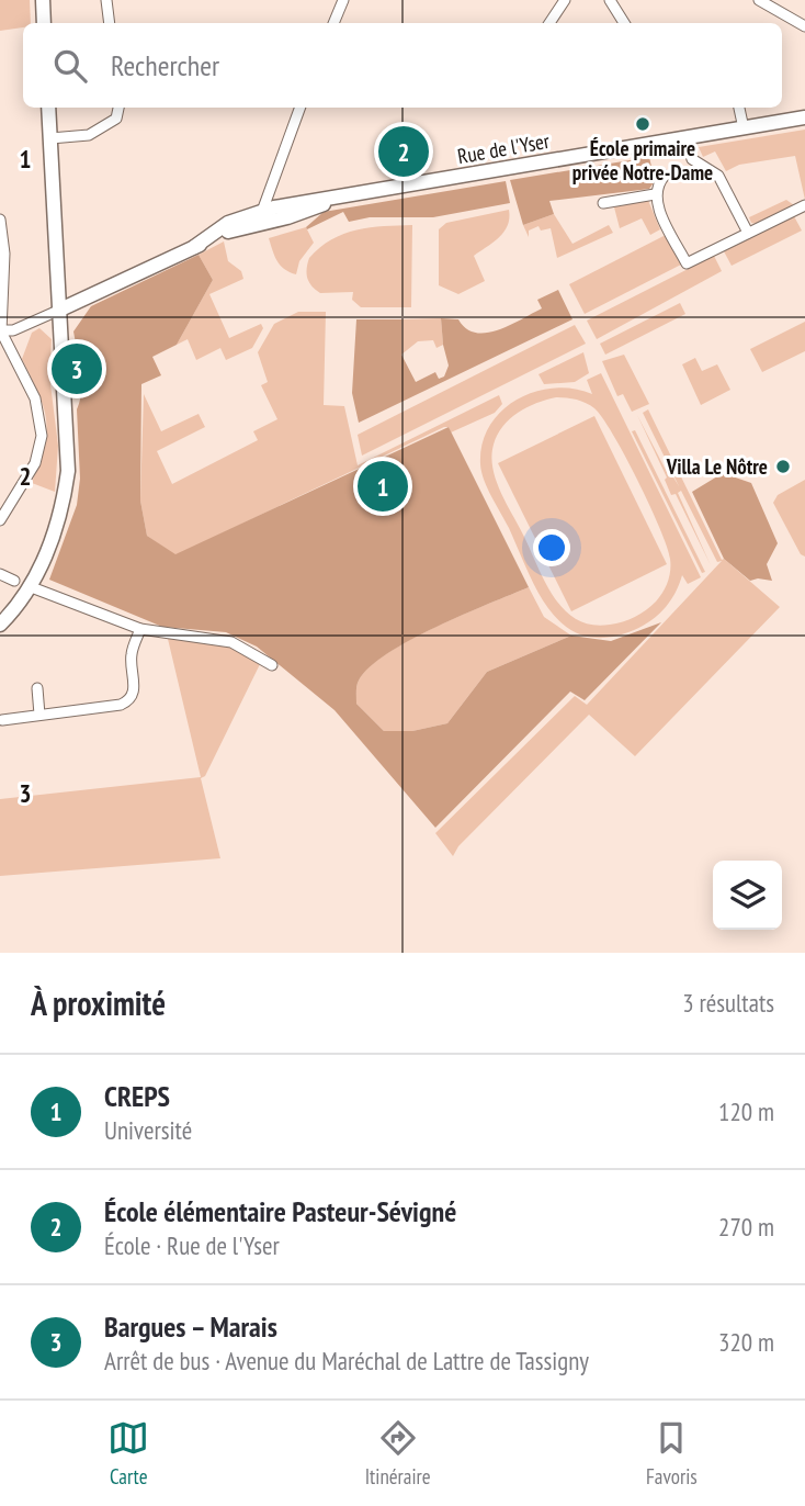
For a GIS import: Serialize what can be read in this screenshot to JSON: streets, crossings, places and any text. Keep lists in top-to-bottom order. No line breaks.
{"streets":{"street":["Rue de l'Yser"]},"places":["École primaire privée Notre-Dame","Villa Le Nôtre"],"page":{"search":"Rechercher","pins":["2","3","1"],"heading":["À proximité","3 résultats"],"list":[{"mark":"1","name":"CREPS","note":"Université","value":"120 m"},{"mark":"2","name":"École élémentaire Pasteur-Sévigné","note":"École · Rue de l'Yser","value":"270 m"},{"mark":"3","name":"Bargues – Marais","note":"Arrêt de bus · Avenue du Maréchal de Lattre de Tassigny","value":"320 m"}],"nav":["Carte","Itinéraire","Favoris"]},"grid":{"rows":["1","2","3"]}}
